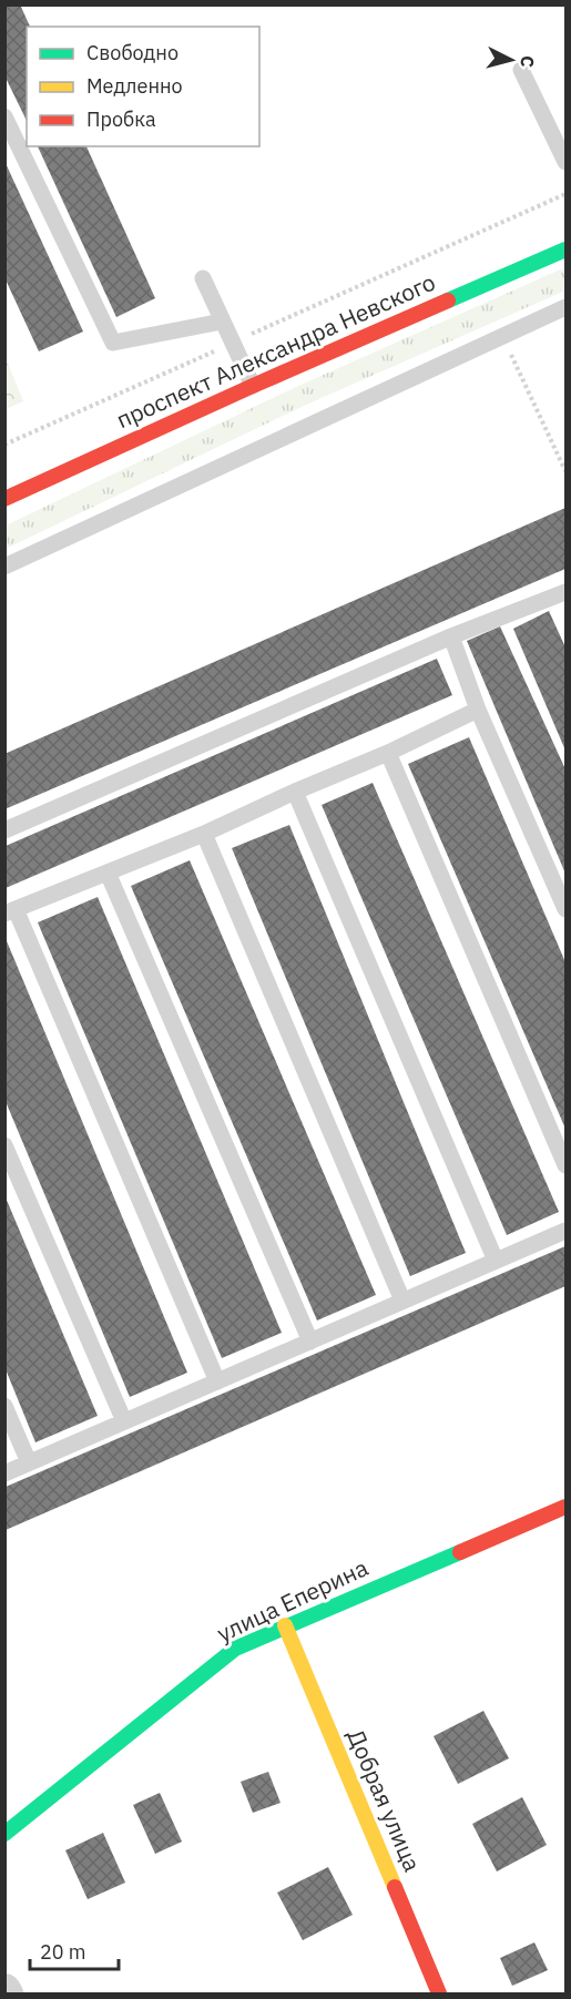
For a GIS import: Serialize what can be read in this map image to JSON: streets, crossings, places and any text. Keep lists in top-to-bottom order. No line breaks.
{"streets":{"street":["проспект Александра Невского","улица Еперина","Добрая улица"]},"crossings":[["улица Еперина","Добрая улица"]],"legend":["Свободно","Медленно","Пробка"],"scale_bar":"20 m","north":"right"}
